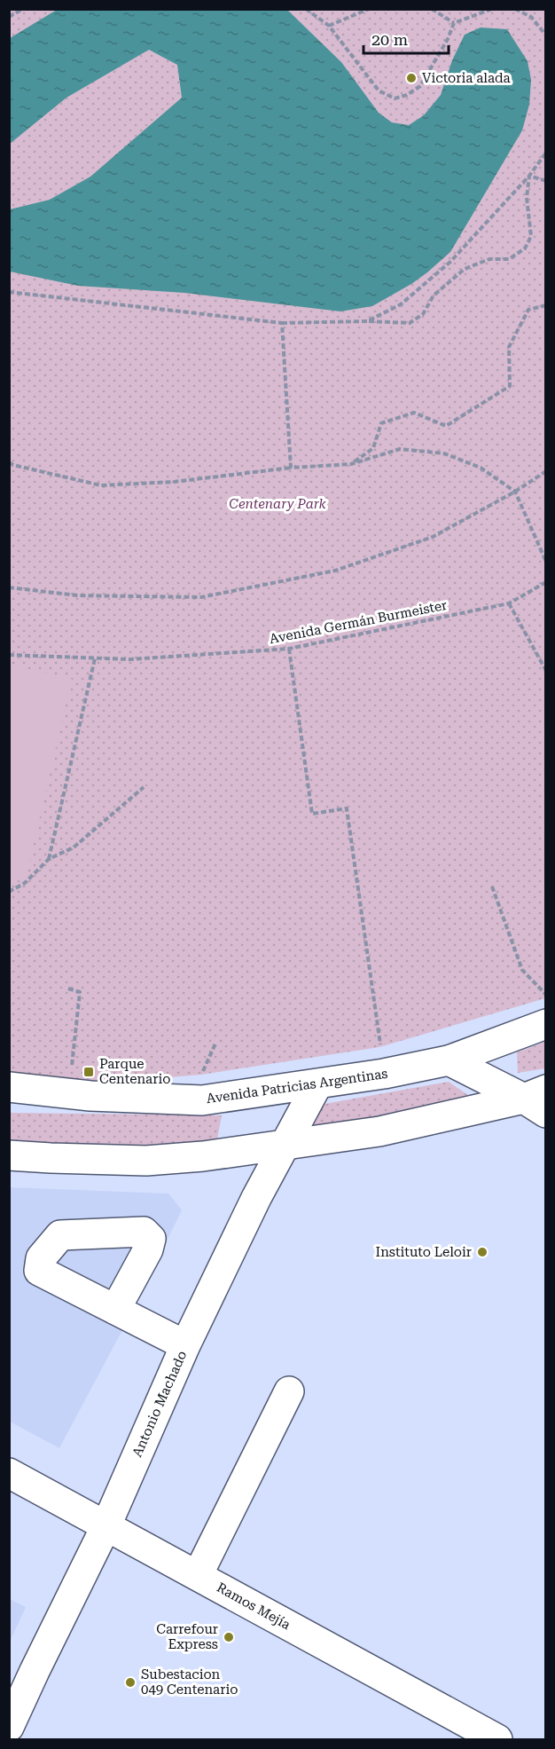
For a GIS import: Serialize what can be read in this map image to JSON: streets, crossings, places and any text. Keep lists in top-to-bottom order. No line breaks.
{"streets":{"street":["Avenida Patricias Argentinas","Antonio Machado","Ramos Mejía"],"path":["Avenida Germán Burmeister"]},"crossings":[["Avenida Patricias Argentinas","Antonio Machado"],["Antonio Machado","Ramos Mejía"]],"parks":["Centenary Park"],"places":{"other":["Victoria alada","Instituto Leloir","Carrefour Express","Subestacion 049 Centenario"],"transit":["Parque Centenario"]},"scale_bar":"20 m"}
